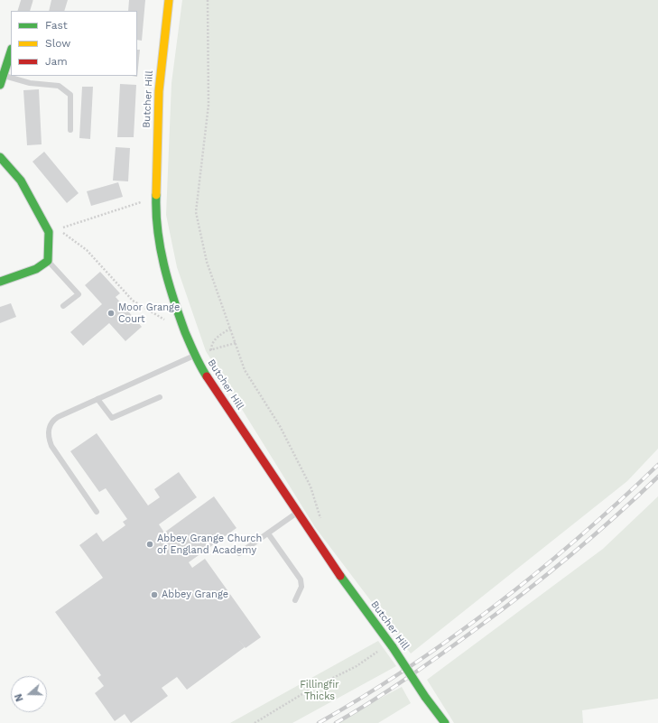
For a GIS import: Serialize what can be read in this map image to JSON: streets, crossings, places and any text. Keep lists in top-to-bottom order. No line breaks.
{"streets":{"street":["Butcher Hill"]},"parks":["Fillingfir Thicks"],"places":["Moor Grange Court","Abbey Grange Church of England Academy","Abbey Grange"],"legend":["Fast","Slow","Jam"],"north":"left"}
